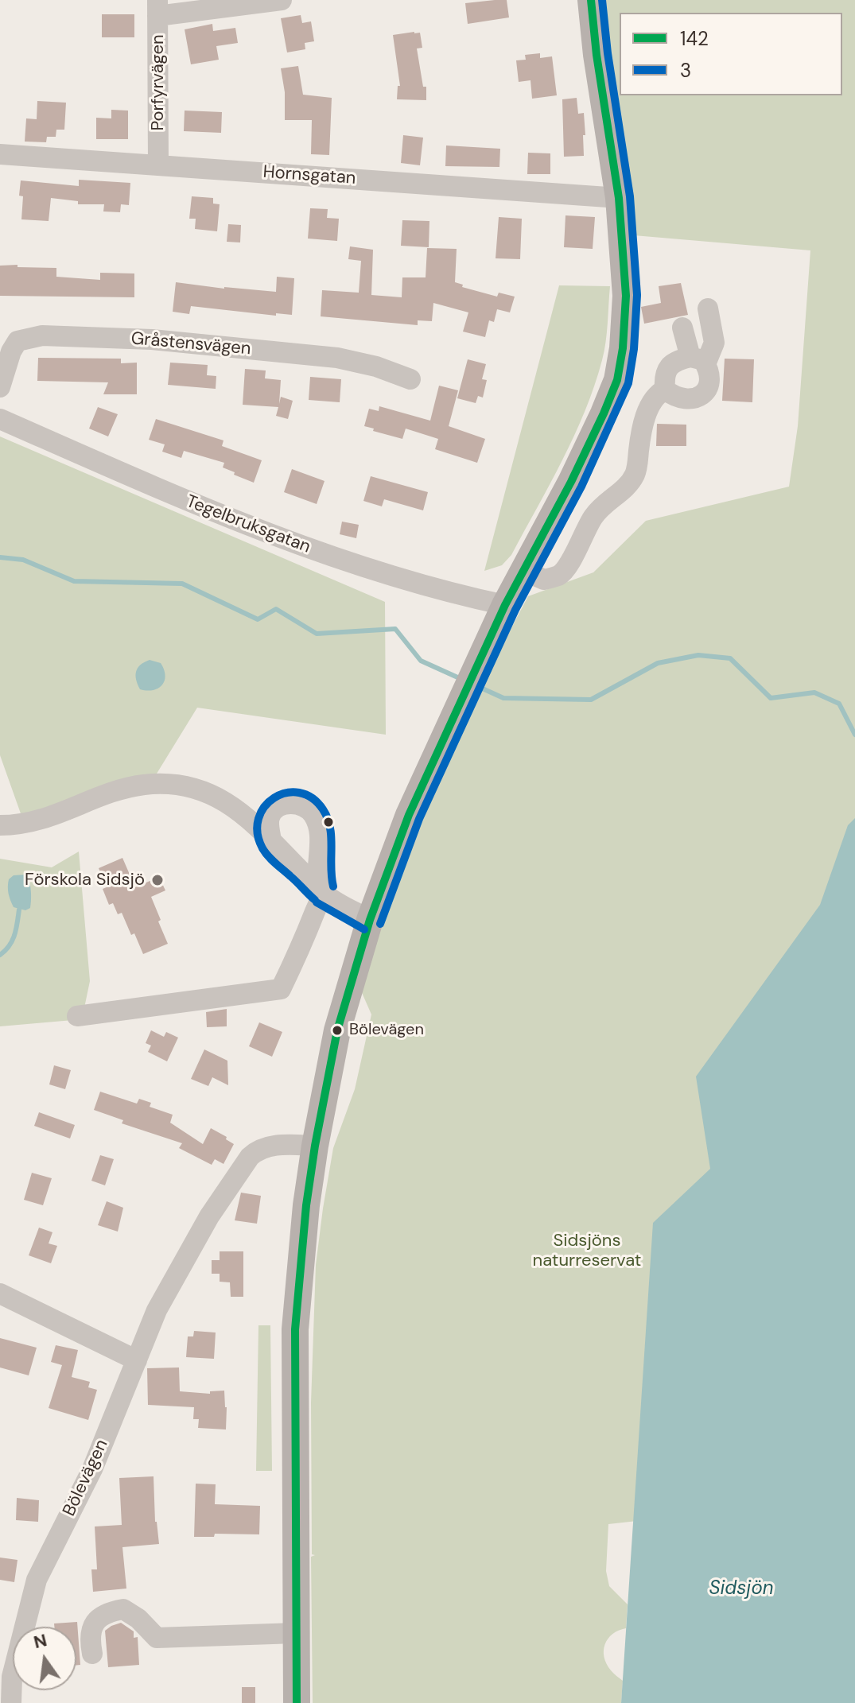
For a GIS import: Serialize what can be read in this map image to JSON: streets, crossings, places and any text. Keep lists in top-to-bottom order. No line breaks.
{"streets":{"street":["Porfyrvägen","Hornsgatan","Gråstensvägen","Tegelbruksgatan","Bölevägen"]},"crossings":[["Porfyrvägen","Hornsgatan"]],"water":["Sidsjön"],"parks":["Sidsjöns naturreservat"],"places":["Förskola Sidsjö","Bölevägen"],"lines":["transit line 142","transit line 3"],"legend":["142","3"],"north":"top"}
